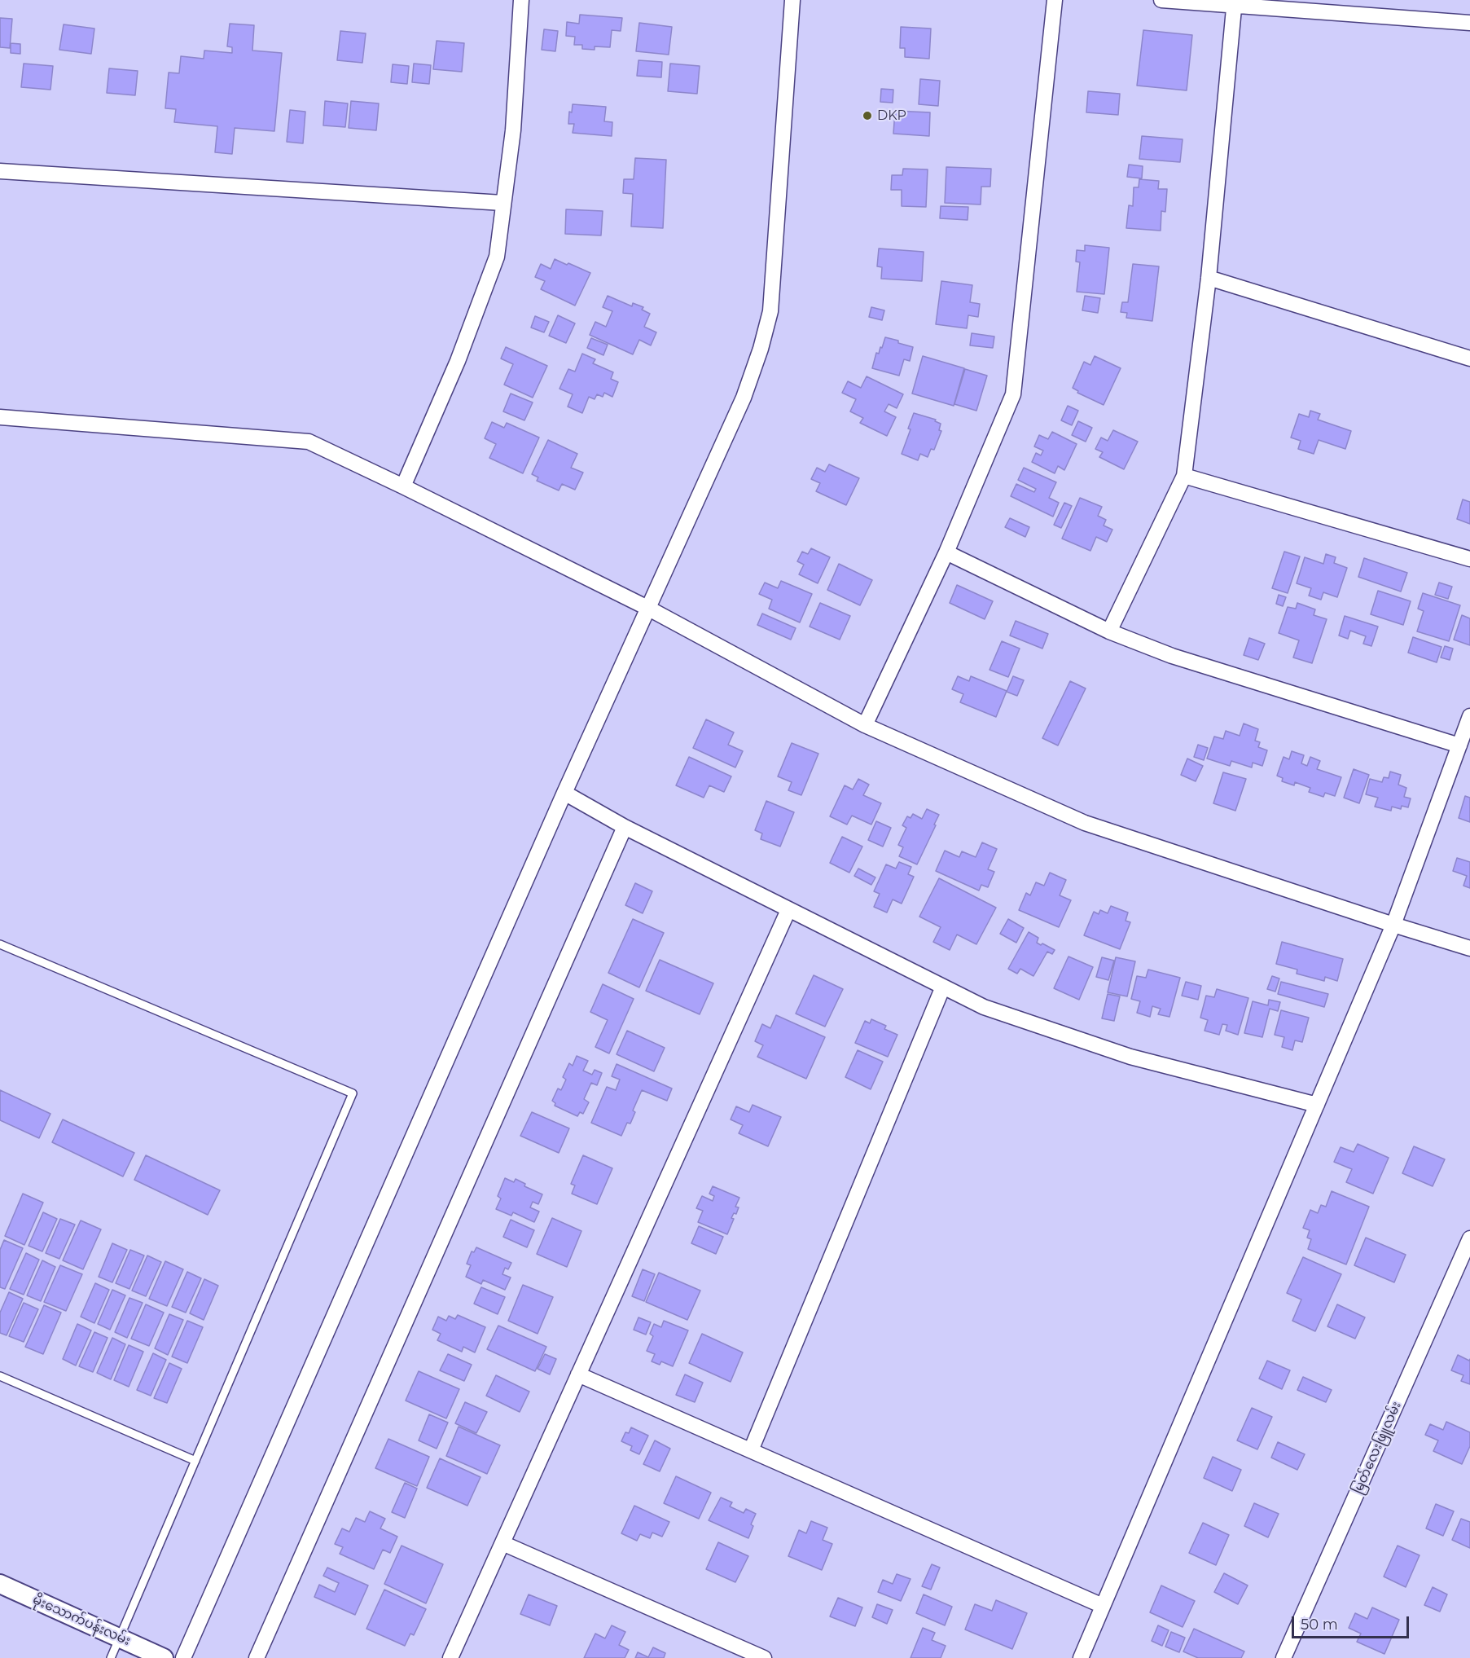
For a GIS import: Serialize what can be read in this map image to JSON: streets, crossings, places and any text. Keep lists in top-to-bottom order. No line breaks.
{"streets":{"street":["မြတ်လေးဖြူလမ်း","မိုးသောက်ပန်းလမ်း"]},"places":["DKP"],"scale_bar":"50 m"}
